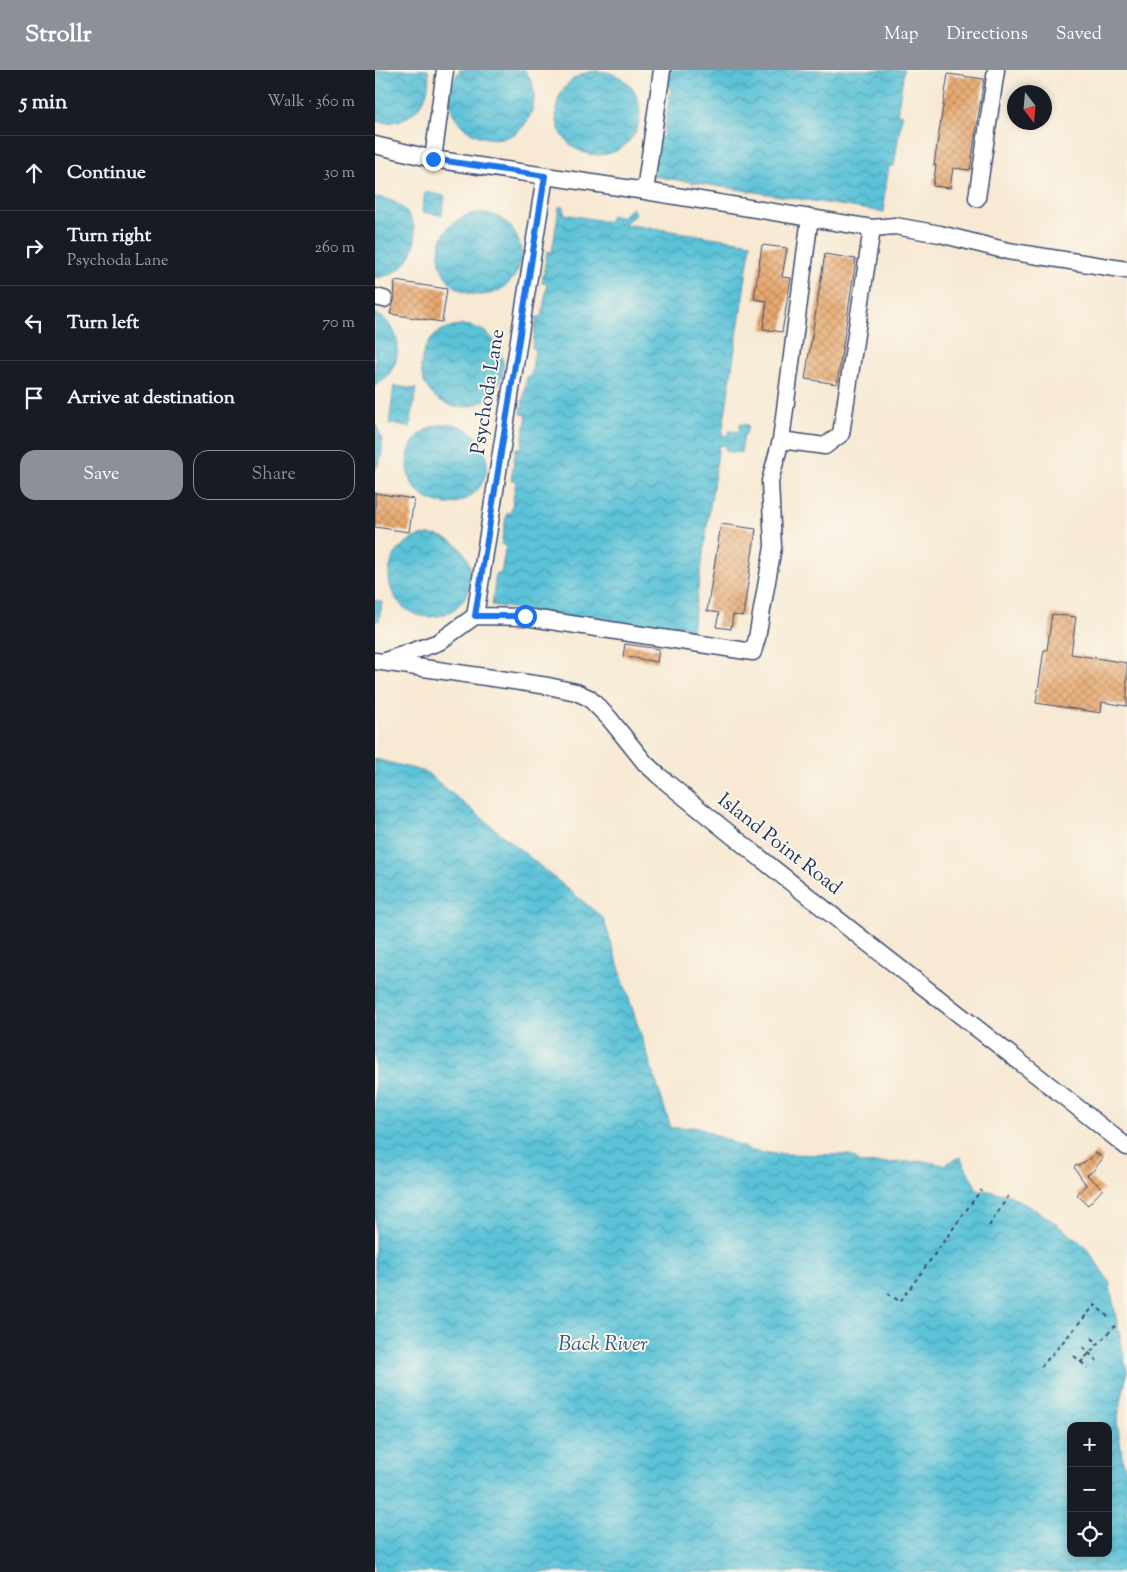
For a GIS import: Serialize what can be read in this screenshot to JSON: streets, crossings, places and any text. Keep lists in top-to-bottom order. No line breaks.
{"streets":{"street":["Psychoda Lane","Island Point Road"]},"water":["Back River"],"north":"bottom","page":{"header":"Strollr","nav":["Map","Directions","Saved"],"heading":["5 min","Walk · 360 m"],"list":[["Continue","30 m"],["Turn right","Psychoda Lane","260 m"],["Turn left","70 m"],"Arrive at destination"],"buttons":["Save","Share"],"map_buttons":["+","−"]}}
